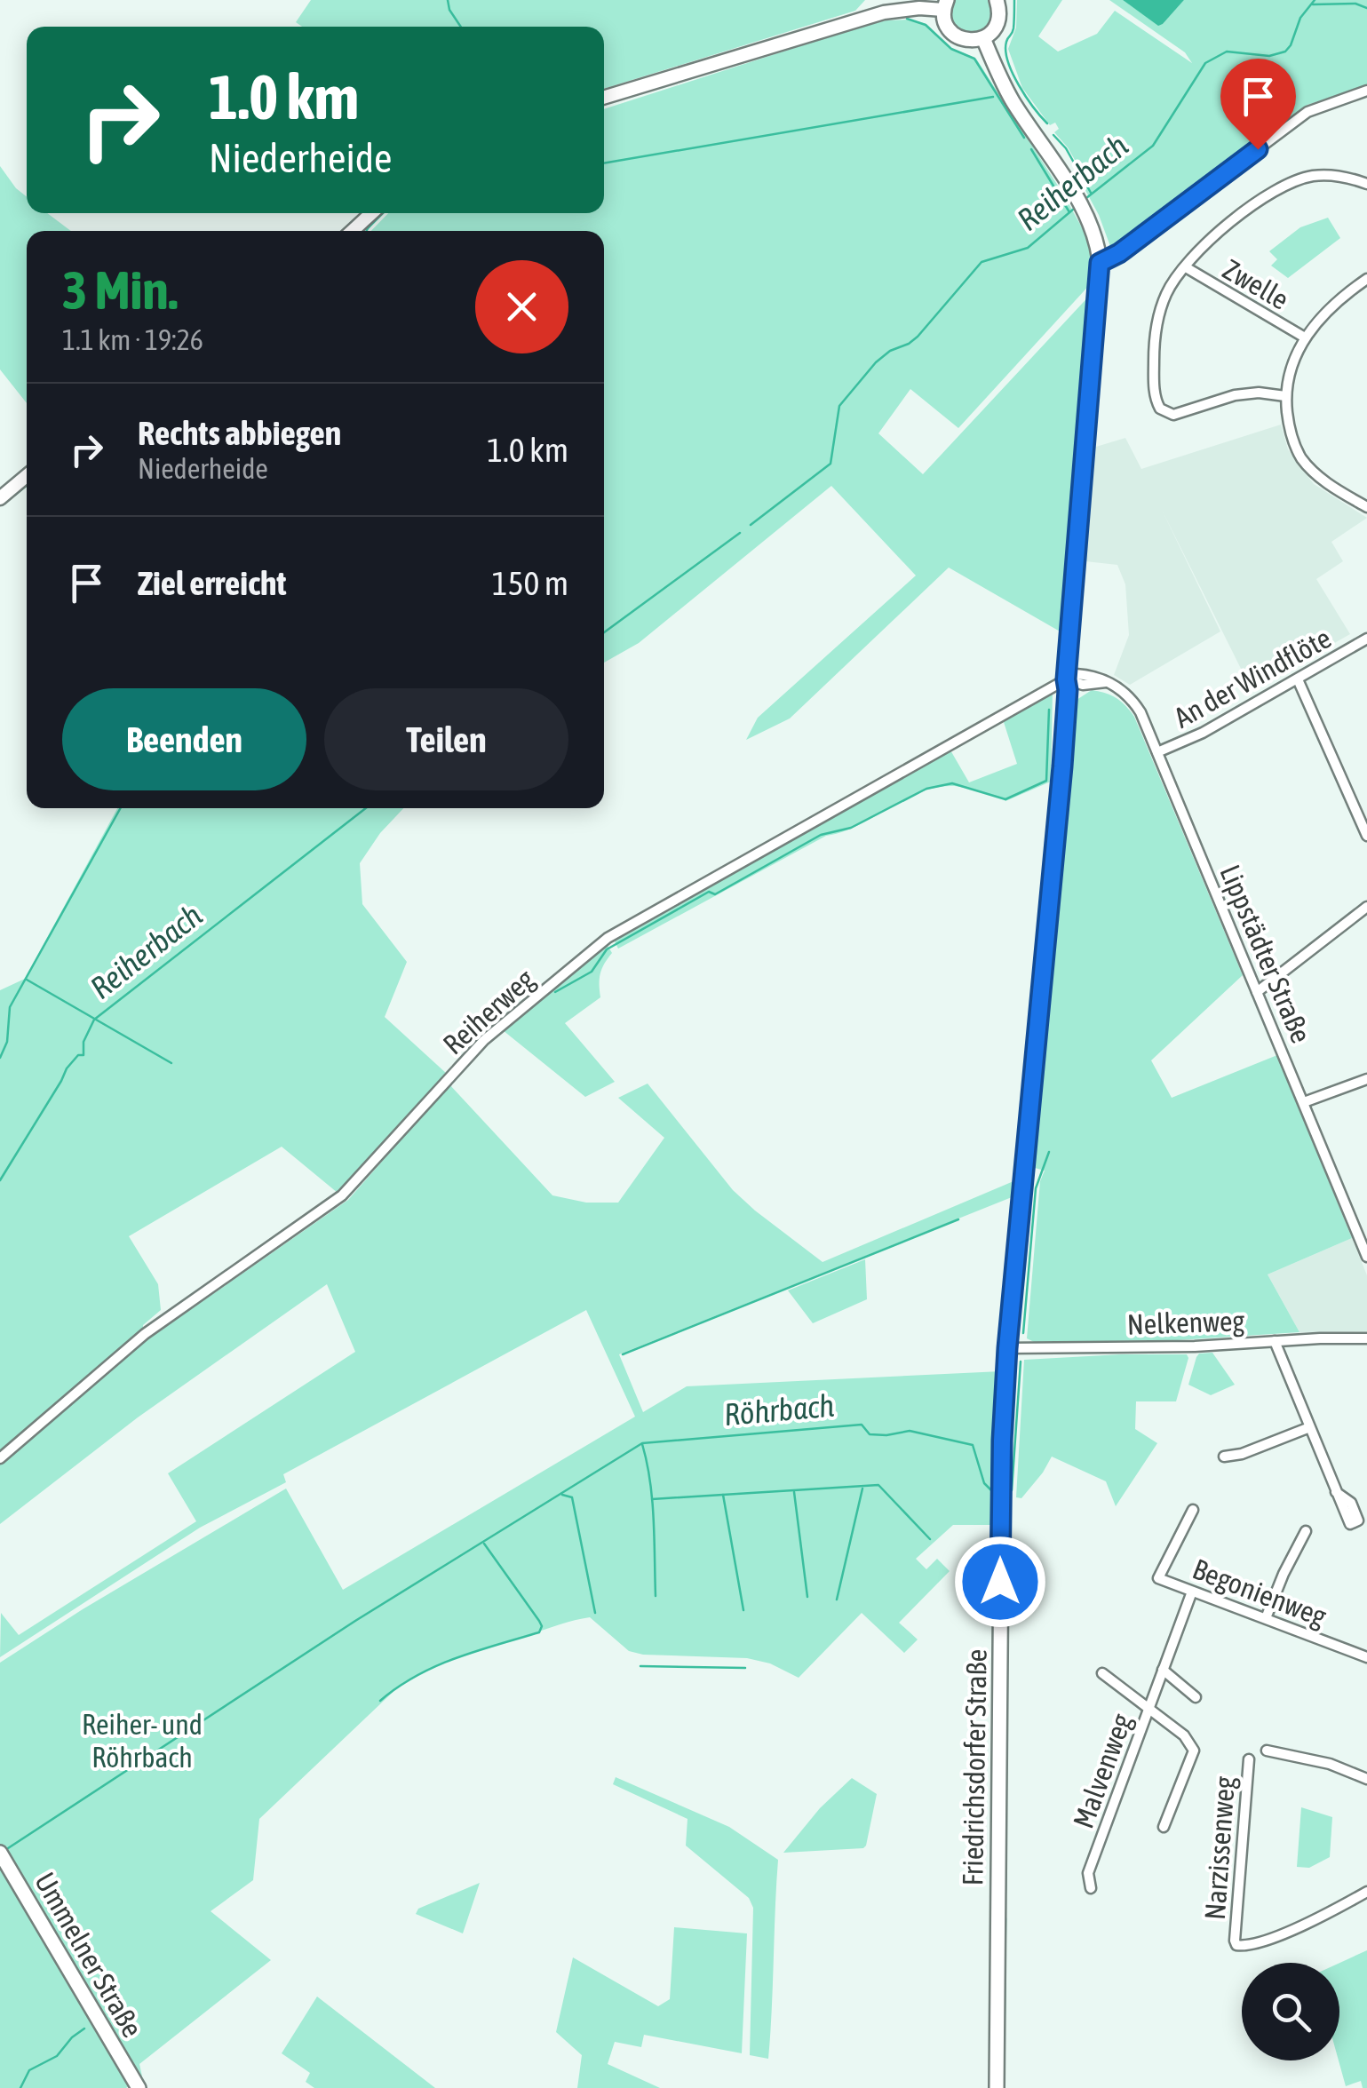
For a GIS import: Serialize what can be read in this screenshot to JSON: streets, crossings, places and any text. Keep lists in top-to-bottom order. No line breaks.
{"streets":{"main road":["Friedrichsdorfer Straße","Ummelner Straße"],"street":["Zwelle","An der Windflöte","Lippstädter Straße","Reiherweg","Nelkenweg","Begonienweg","Malvenweg","Narzissenweg"]},"crossings":[["An der Windflöte","Lippstädter Straße"],["Lippstädter Straße","Reiherweg"],["Lippstädter Straße","Friedrichsdorfer Straße"],["Reiherweg","Friedrichsdorfer Straße"],["Nelkenweg","Friedrichsdorfer Straße"],["Begonienweg","Malvenweg"]],"water":["Reiherbach","Röhrbach"],"parks":["Reiher- und Röhrbach"],"page":{"turn":["1.0 km","Niederheide"],"heading":["3 Min.","1.1 km · 19:26"],"list":[{"name":"Rechts abbiegen","note":"Niederheide","value":"1.0 km"},{"name":"Ziel erreicht","value":"150 m"}],"buttons":["Beenden","Teilen"]}}
